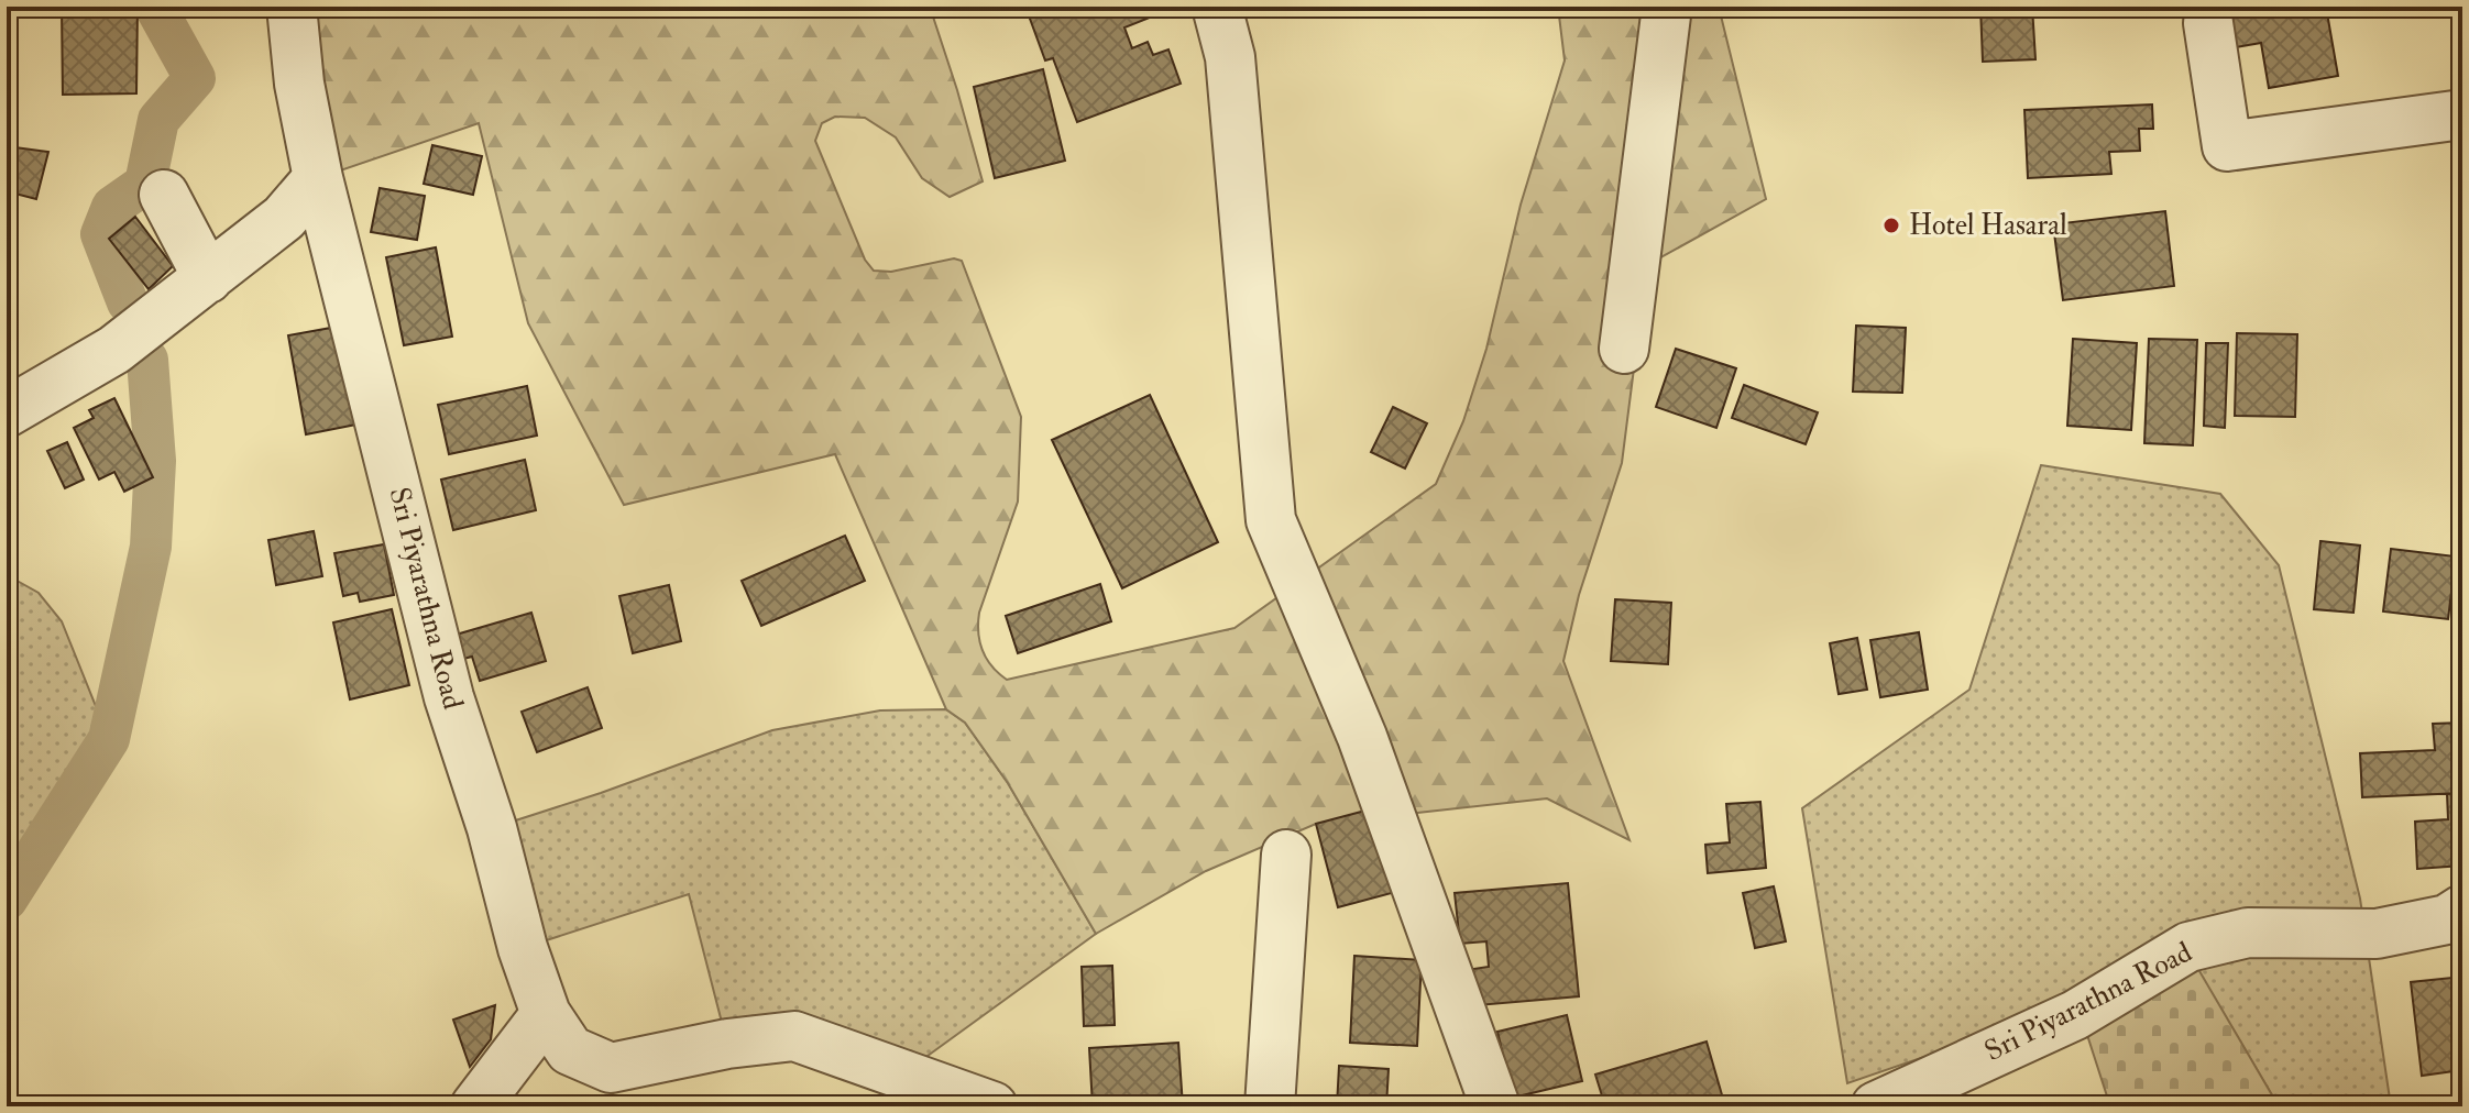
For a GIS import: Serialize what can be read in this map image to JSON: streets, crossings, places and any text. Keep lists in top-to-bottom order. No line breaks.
{"streets":{"street":["Sri Piyarathna Road"]},"places":["Hotel Hasaral"]}
